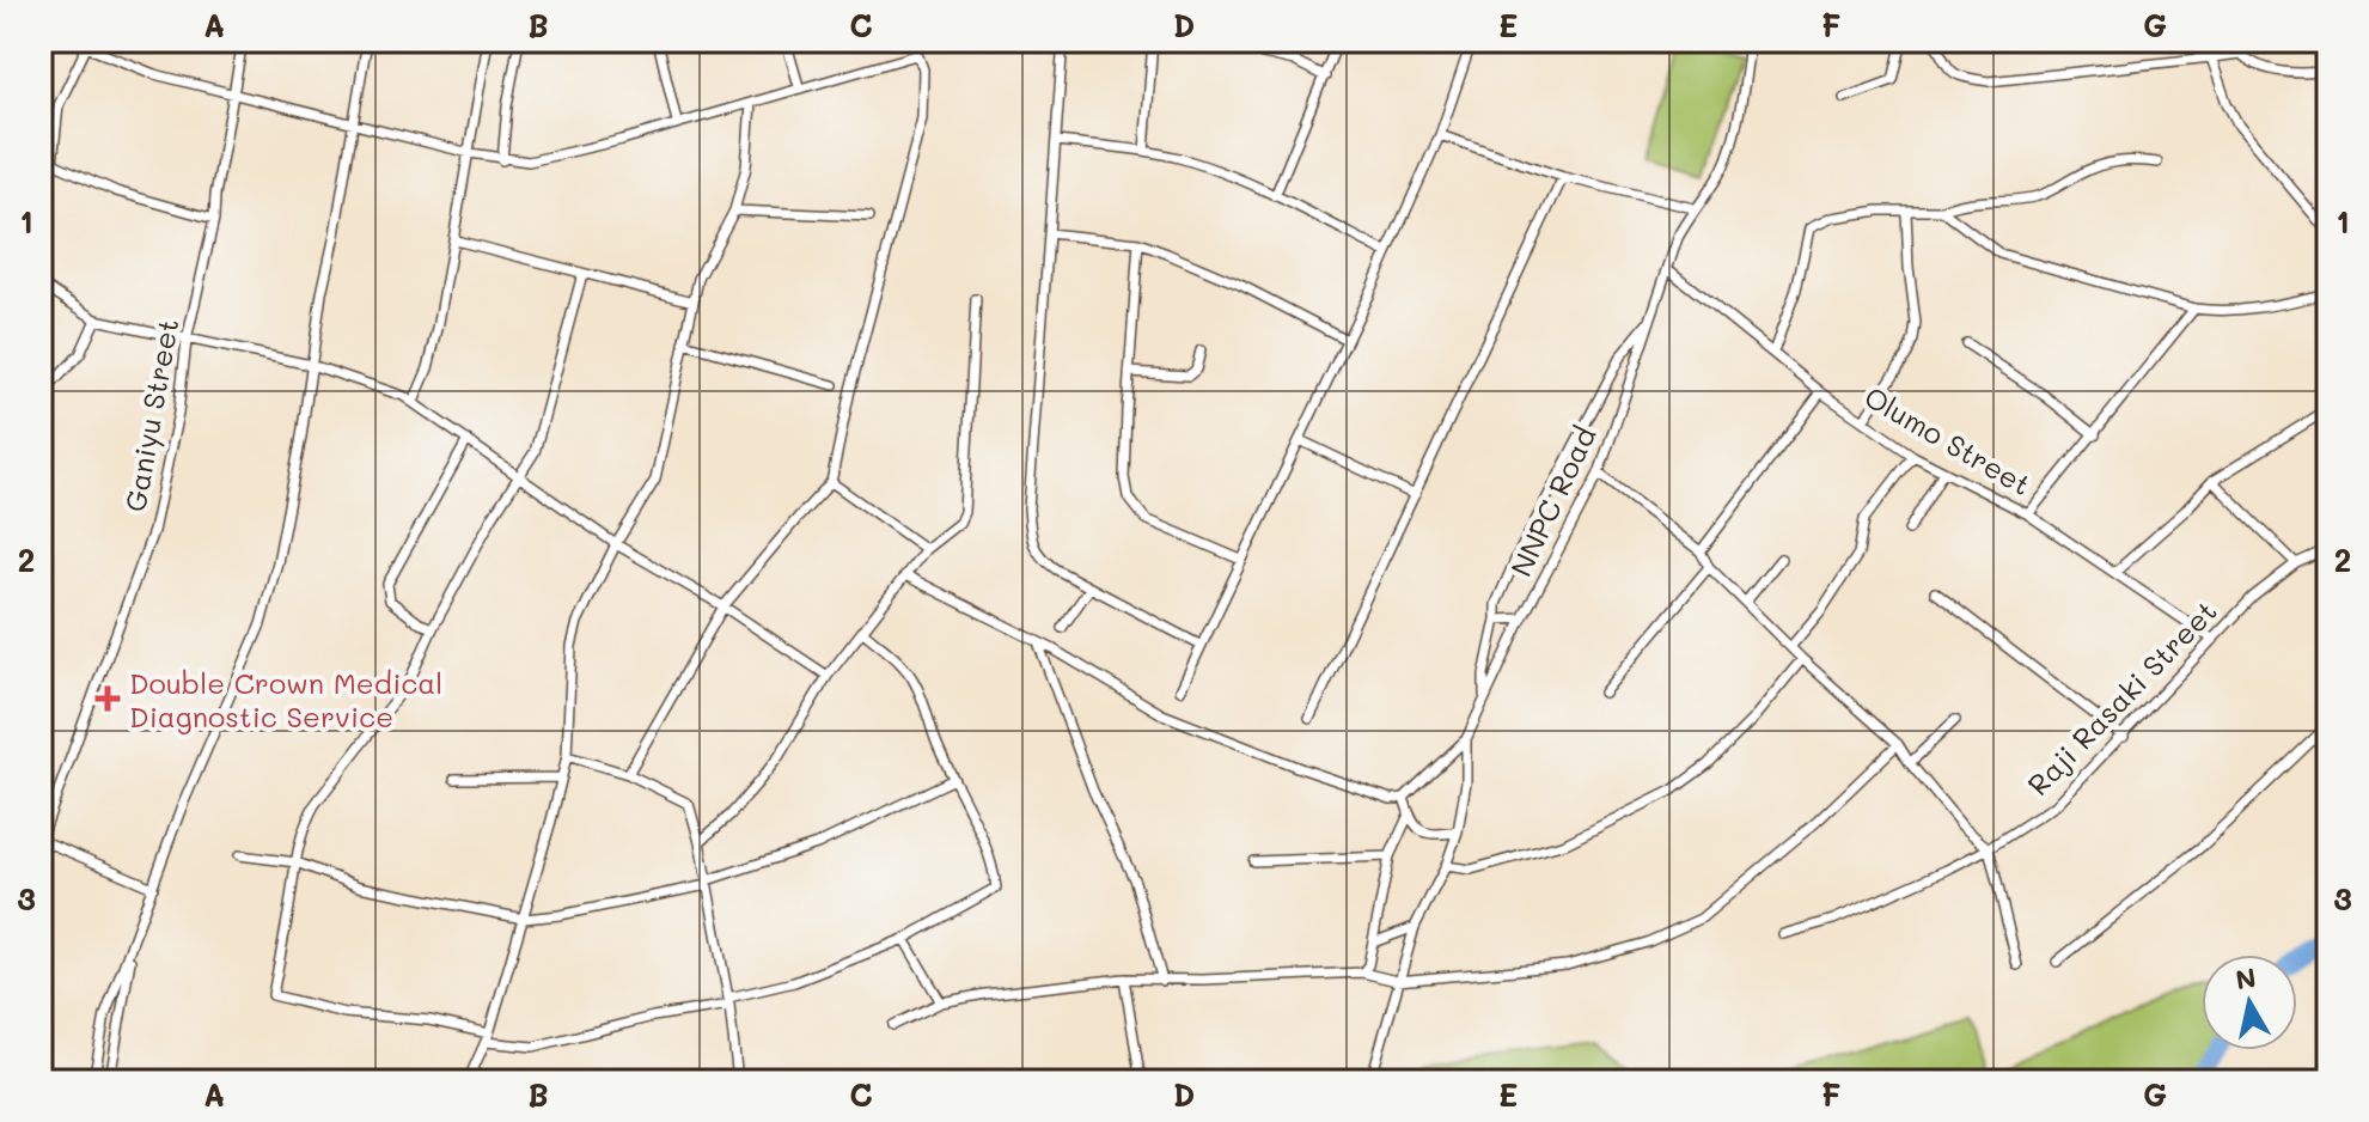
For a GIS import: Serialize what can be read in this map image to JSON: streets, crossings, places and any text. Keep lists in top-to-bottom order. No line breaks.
{"streets":{"street":["Ganiyu Street","Olumo Street","NNPC Road","Raji Rasaki Street"]},"crossings":[["Olumo Street","NNPC Road"],["Olumo Street","Raji Rasaki Street"]],"places":{"health":["Double Crown Medical Diagnostic Service"]},"north":"top","grid":{"columns":["A","B","C","D","E","F","G"],"rows":["1","2","3"]}}
